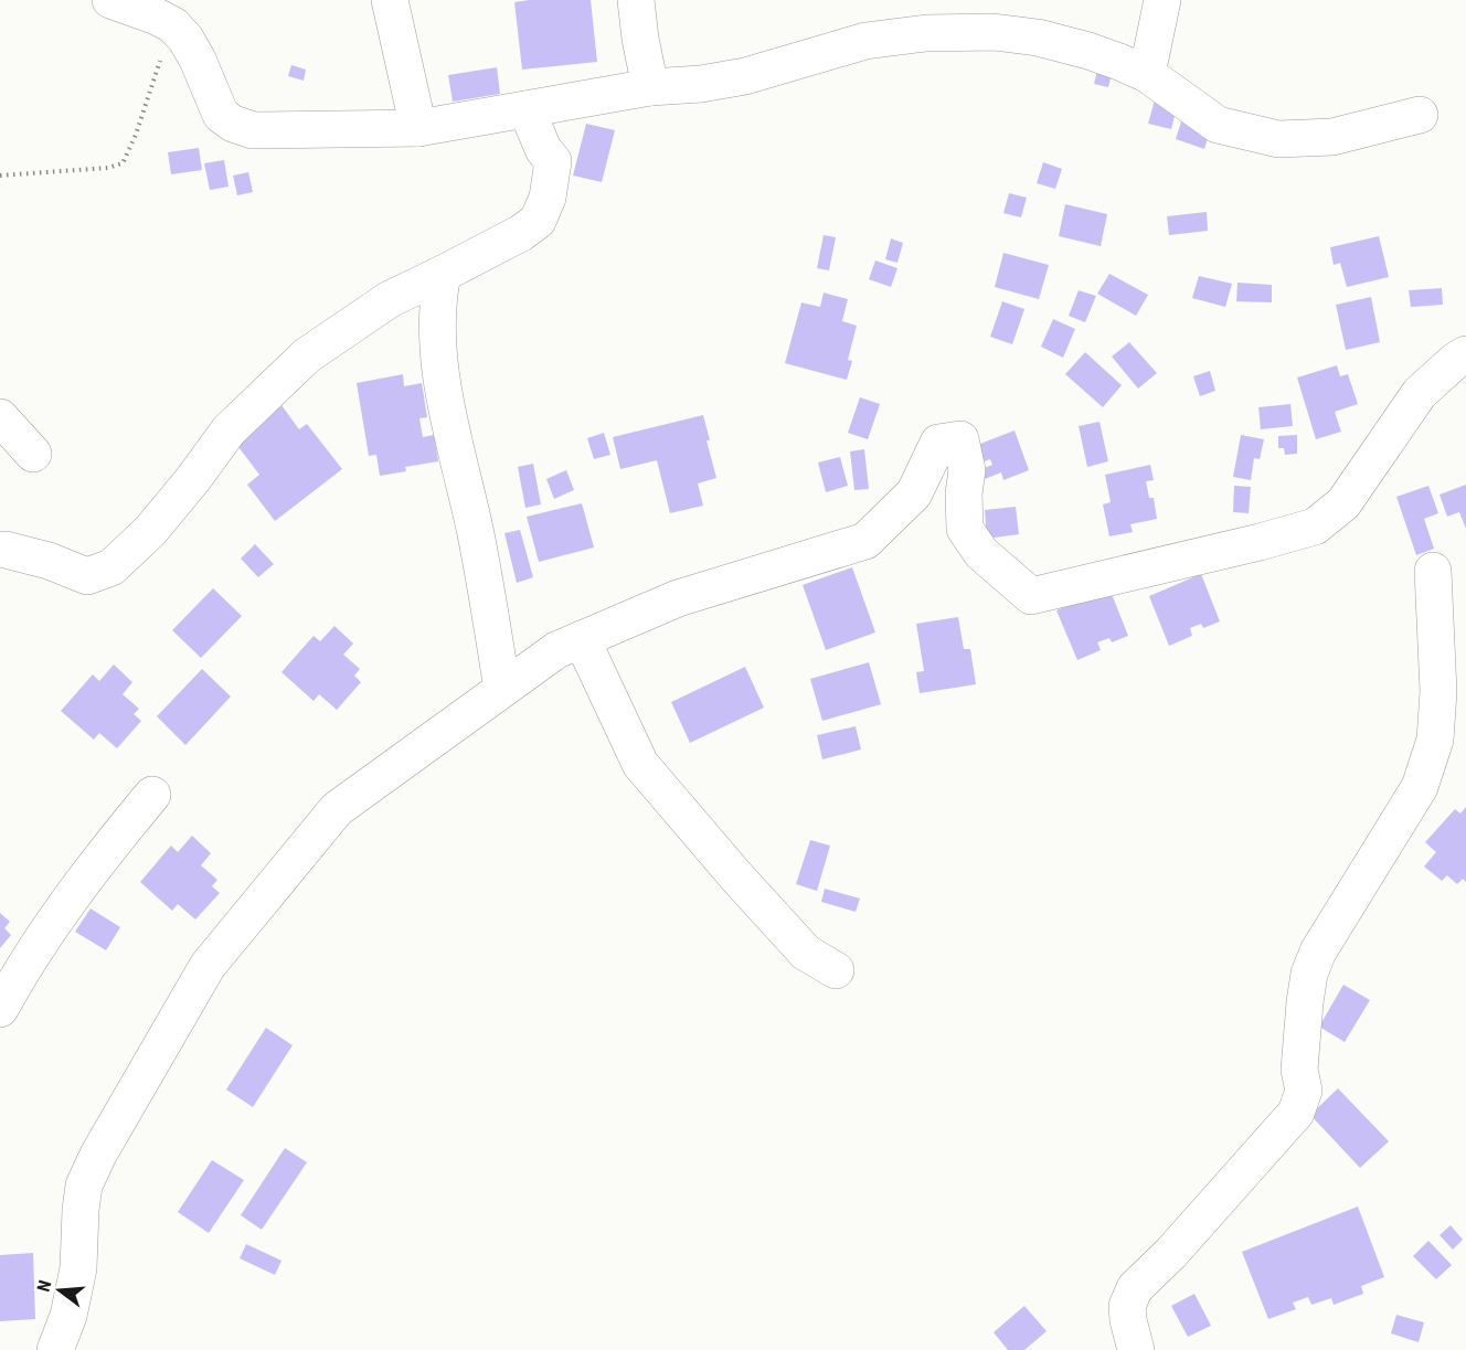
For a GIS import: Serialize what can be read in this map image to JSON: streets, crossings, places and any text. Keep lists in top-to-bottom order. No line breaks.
{"north":"left"}
